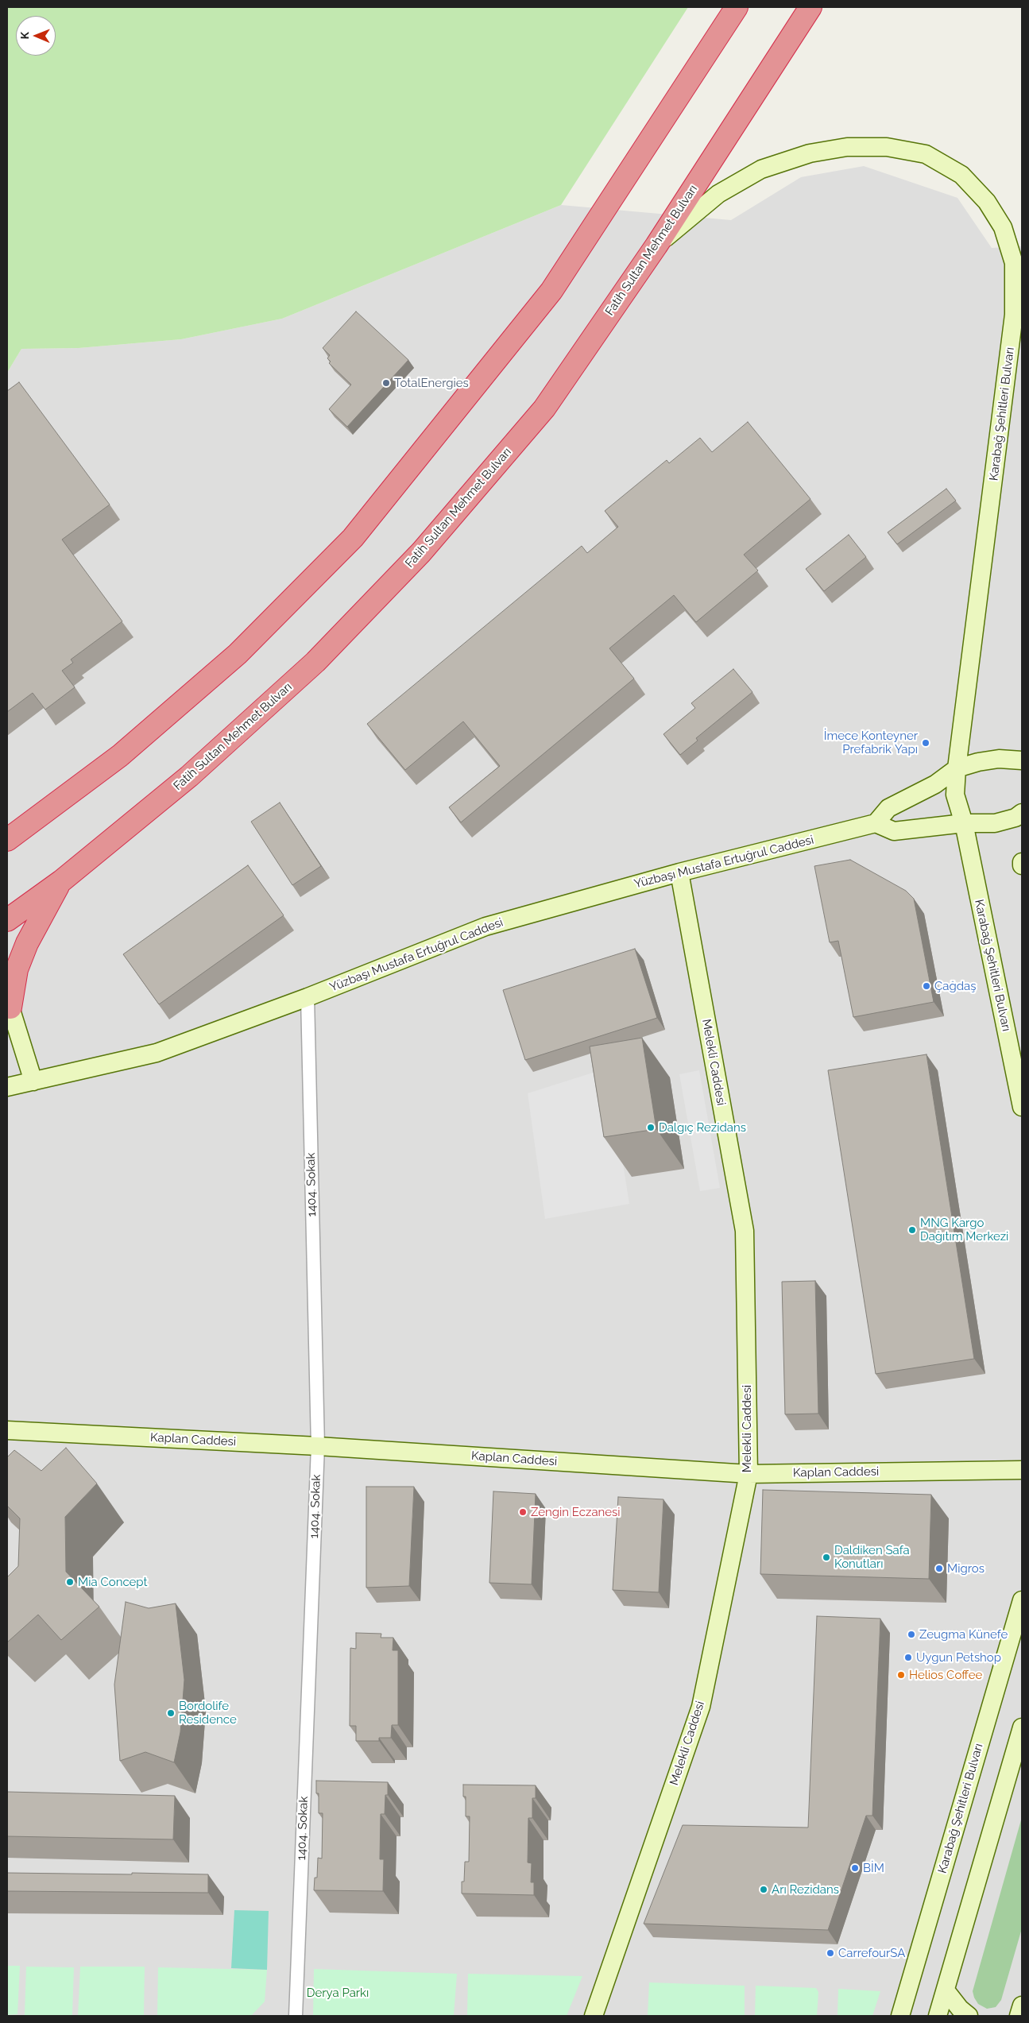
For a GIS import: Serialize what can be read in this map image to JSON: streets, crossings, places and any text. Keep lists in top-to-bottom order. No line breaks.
{"streets":{"highway":["Fatih Sultan Mehmet Bulvarı"],"street":["Karabağ Şehitleri Bulvarı","Yüzbaşı Mustafa Ertuğrul Caddesi","Melekli Caddesi","1404. Sokak","Kaplan Caddesi"]},"crossings":[["Fatih Sultan Mehmet Bulvarı","Karabağ Şehitleri Bulvarı"],["Yüzbaşı Mustafa Ertuğrul Caddesi","Melekli Caddesi"],["Yüzbaşı Mustafa Ertuğrul Caddesi","1404. Sokak"],["Melekli Caddesi","Kaplan Caddesi"],["1404. Sokak","Kaplan Caddesi"]],"parks":["Derya Parkı"],"places":["TotalEnergies","İmece Konteyner Prefabrik Yapı","Çağdaş","Dalgıç Rezidans","MNG Kargo Dağıtım Merkezi","Zengin Eczanesi","Daldiken Safa Konutları","Migros","Mia Concept","Zeugma Künefe","Uygun Petshop","Helios Coffee","Bordolife Residence","BİM","Arı Rezidans","CarrefourSA"],"north":"left"}
